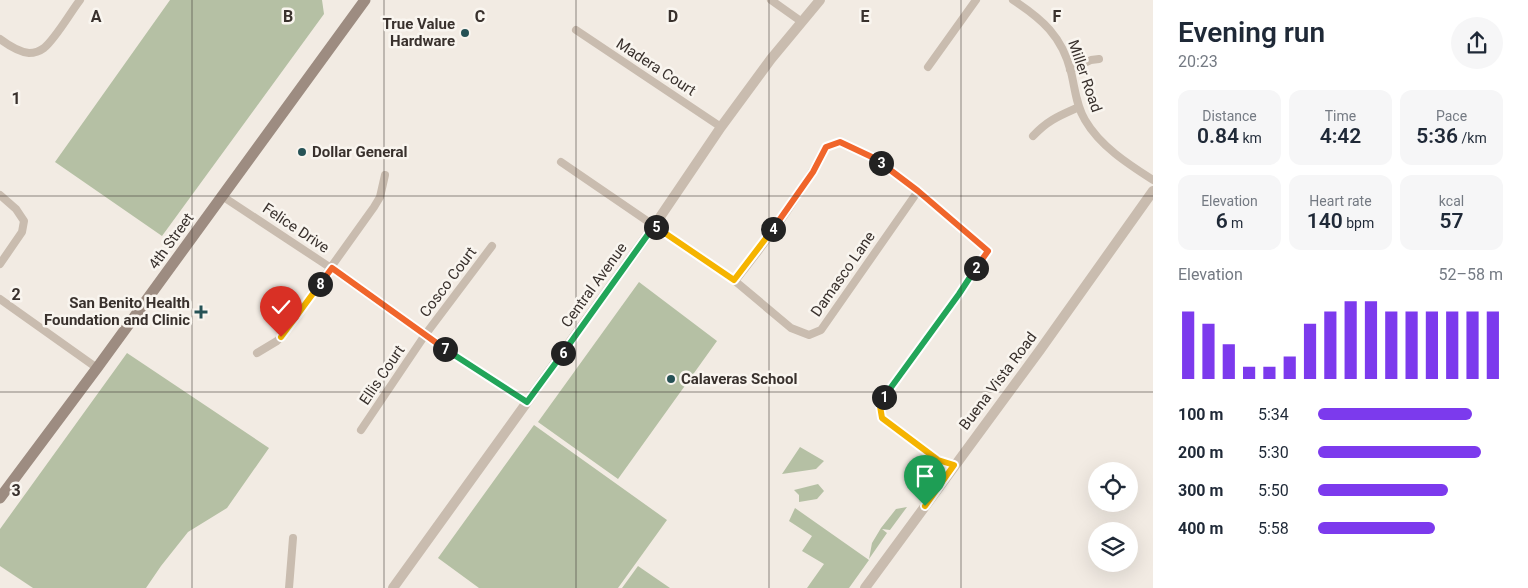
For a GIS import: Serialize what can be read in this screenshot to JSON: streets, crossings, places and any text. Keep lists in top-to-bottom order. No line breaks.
{"streets":{"main road":["4th Street"],"street":["Madera Court","Miller Road","Felice Drive","Damasco Lane","Cosco Court","Central Avenue","Ellis Court","Buena Vista Road"]},"crossings":[["Madera Court","Central Avenue"],["Felice Drive","4th Street"],["Felice Drive","Cosco Court"],["Felice Drive","Central Avenue"],["Felice Drive","Ellis Court"],["Damasco Lane","Central Avenue"],["Cosco Court","Ellis Court"]],"places":{"other":["True Value Hardware","Dollar General","Calaveras School"],"health":["San Benito Health Foundation and Clinic"]},"page":{"heading":["Evening run","20:23"],"stats":[["Distance","0.84 km"],["Time","4:42"],["Pace","5:36 /km"],["Elevation","6 m"],["Heart rate","140 bpm"],["kcal","57"]],"pins":["3","5","4","2","8","7","6","1"],"chart":["Elevation","52–58 m"],"list":[{"name":"100 m","note":"5:34"},{"name":"200 m","note":"5:30"},{"name":"300 m","note":"5:50"},{"name":"400 m","note":"5:58"}]},"grid":{"columns":["A","B","C","D","E","F"],"rows":["1","2","3"]}}
